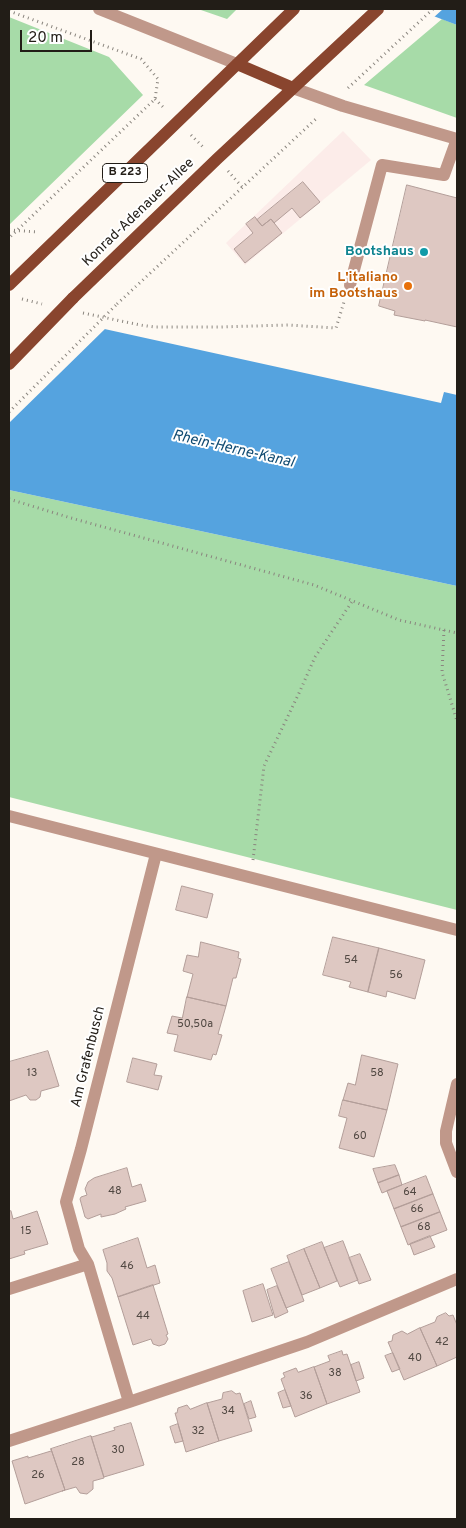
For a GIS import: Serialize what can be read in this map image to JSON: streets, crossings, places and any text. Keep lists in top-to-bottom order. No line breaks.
{"streets":{"main road":["B 223","Konrad-Adenauer-Allee"],"street":["Am Grafenbusch"]},"water":["Rhein-Herne-Kanal"],"places":["Bootshaus","L'italiano im Bootshaus"],"house_numbers":["54","56","50,50a","13","58","60","48","64","66","68","15","46","44","42","40","38","36","34","32","30","28","26"],"scale_bar":"20 m"}
